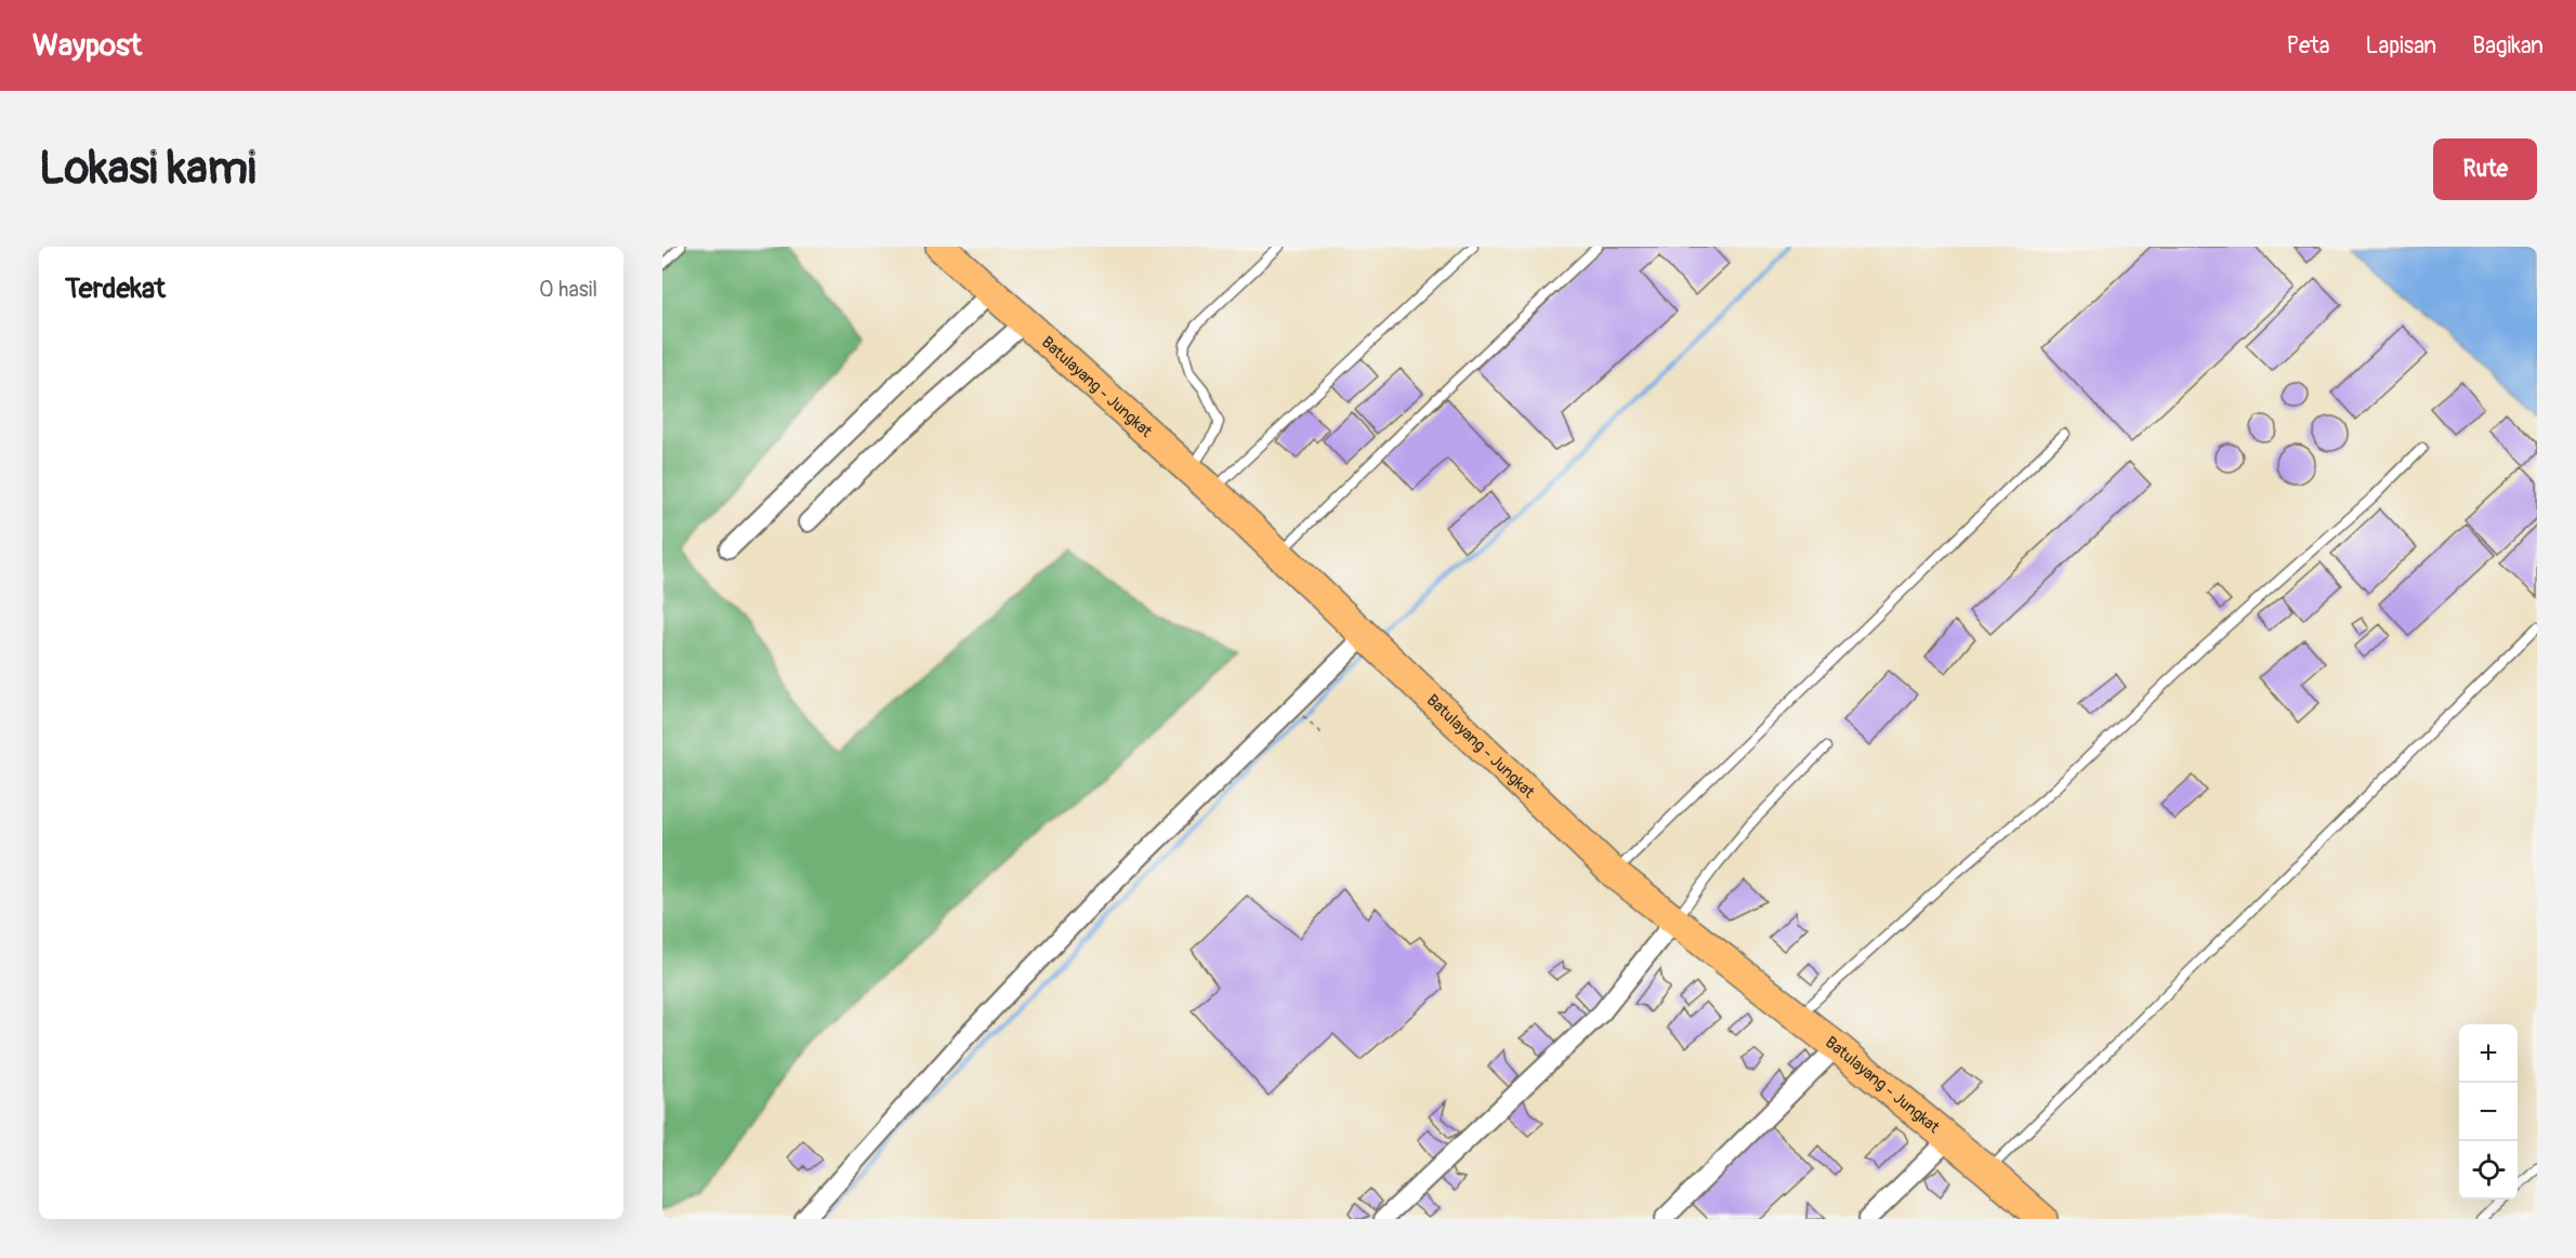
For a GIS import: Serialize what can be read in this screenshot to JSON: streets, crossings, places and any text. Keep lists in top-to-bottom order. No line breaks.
{"streets":{"highway":["Batulayang - Jungkat"]},"page":{"header":"Waypost","nav":["Peta","Lapisan","Bagikan"],"buttons":"Rute","title":"Lokasi kami","heading":["Terdekat","0 hasil"],"map_buttons":["+","−"]}}
